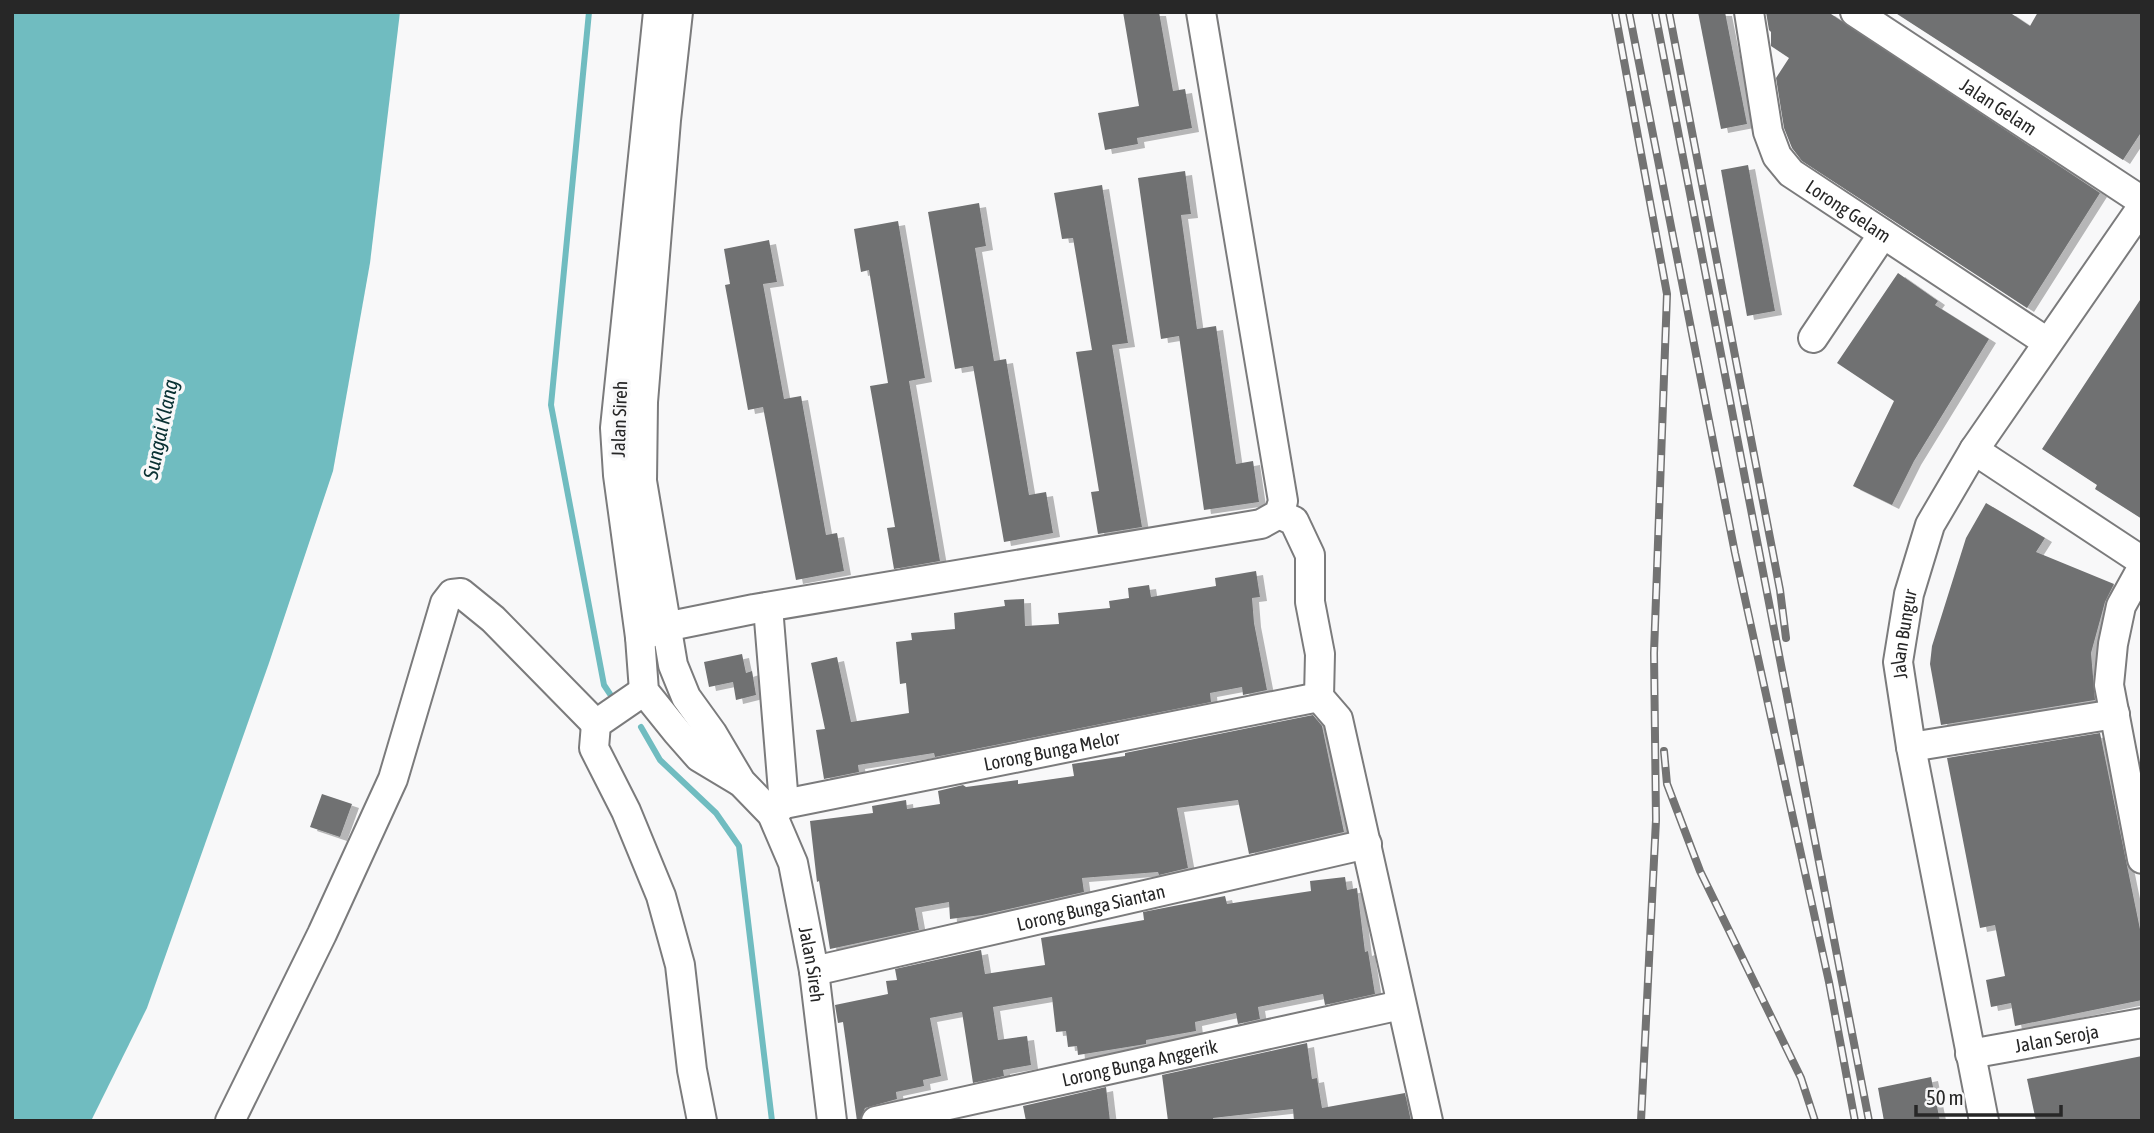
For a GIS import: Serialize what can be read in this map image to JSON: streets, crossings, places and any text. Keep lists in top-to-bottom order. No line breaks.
{"streets":{"street":["Jalan Gelam","Lorong Gelam","Jalan Sireh","Jalan Bungur","Lorong Bunga Melor","Lorong Bunga Siantan","Jalan Seroja","Lorong Bunga Anggerik"]},"crossings":[["Lorong Gelam","Jalan Bungur"],["Jalan Sireh","Lorong Bunga Melor"],["Jalan Sireh","Lorong Bunga Siantan"],["Jalan Bungur","Jalan Seroja"]],"water":["Sungai Klang"],"scale_bar":"50 m"}
